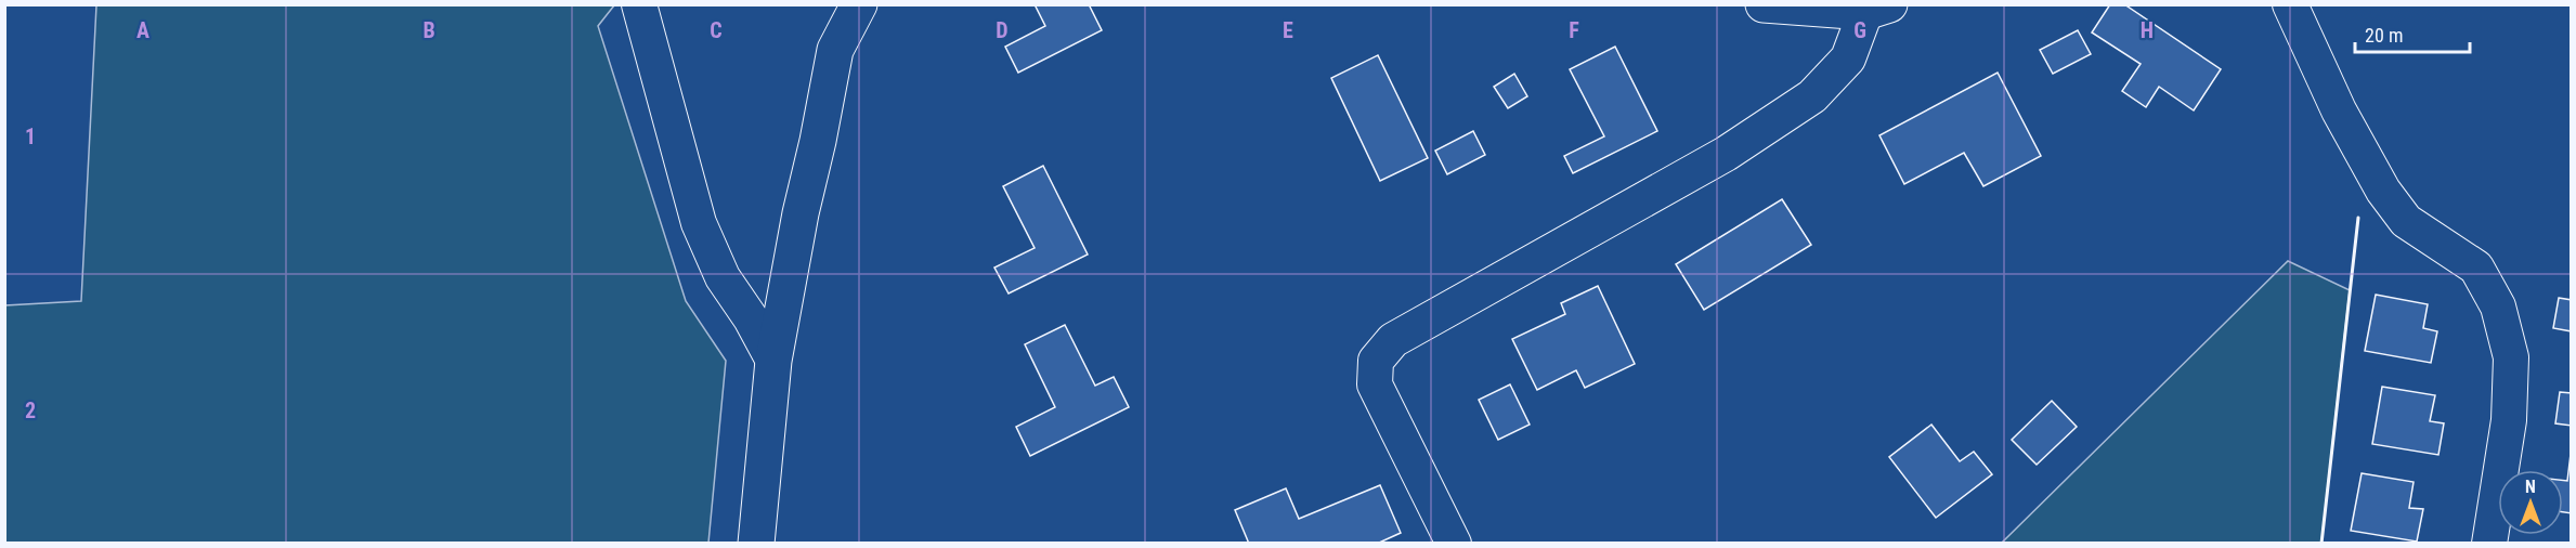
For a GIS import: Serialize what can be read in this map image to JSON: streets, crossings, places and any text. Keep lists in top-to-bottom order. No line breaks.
{"scale_bar":"20 m","north":"top","grid":{"columns":["A","B","C","D","E","F","G","H"],"rows":["1","2"]}}
